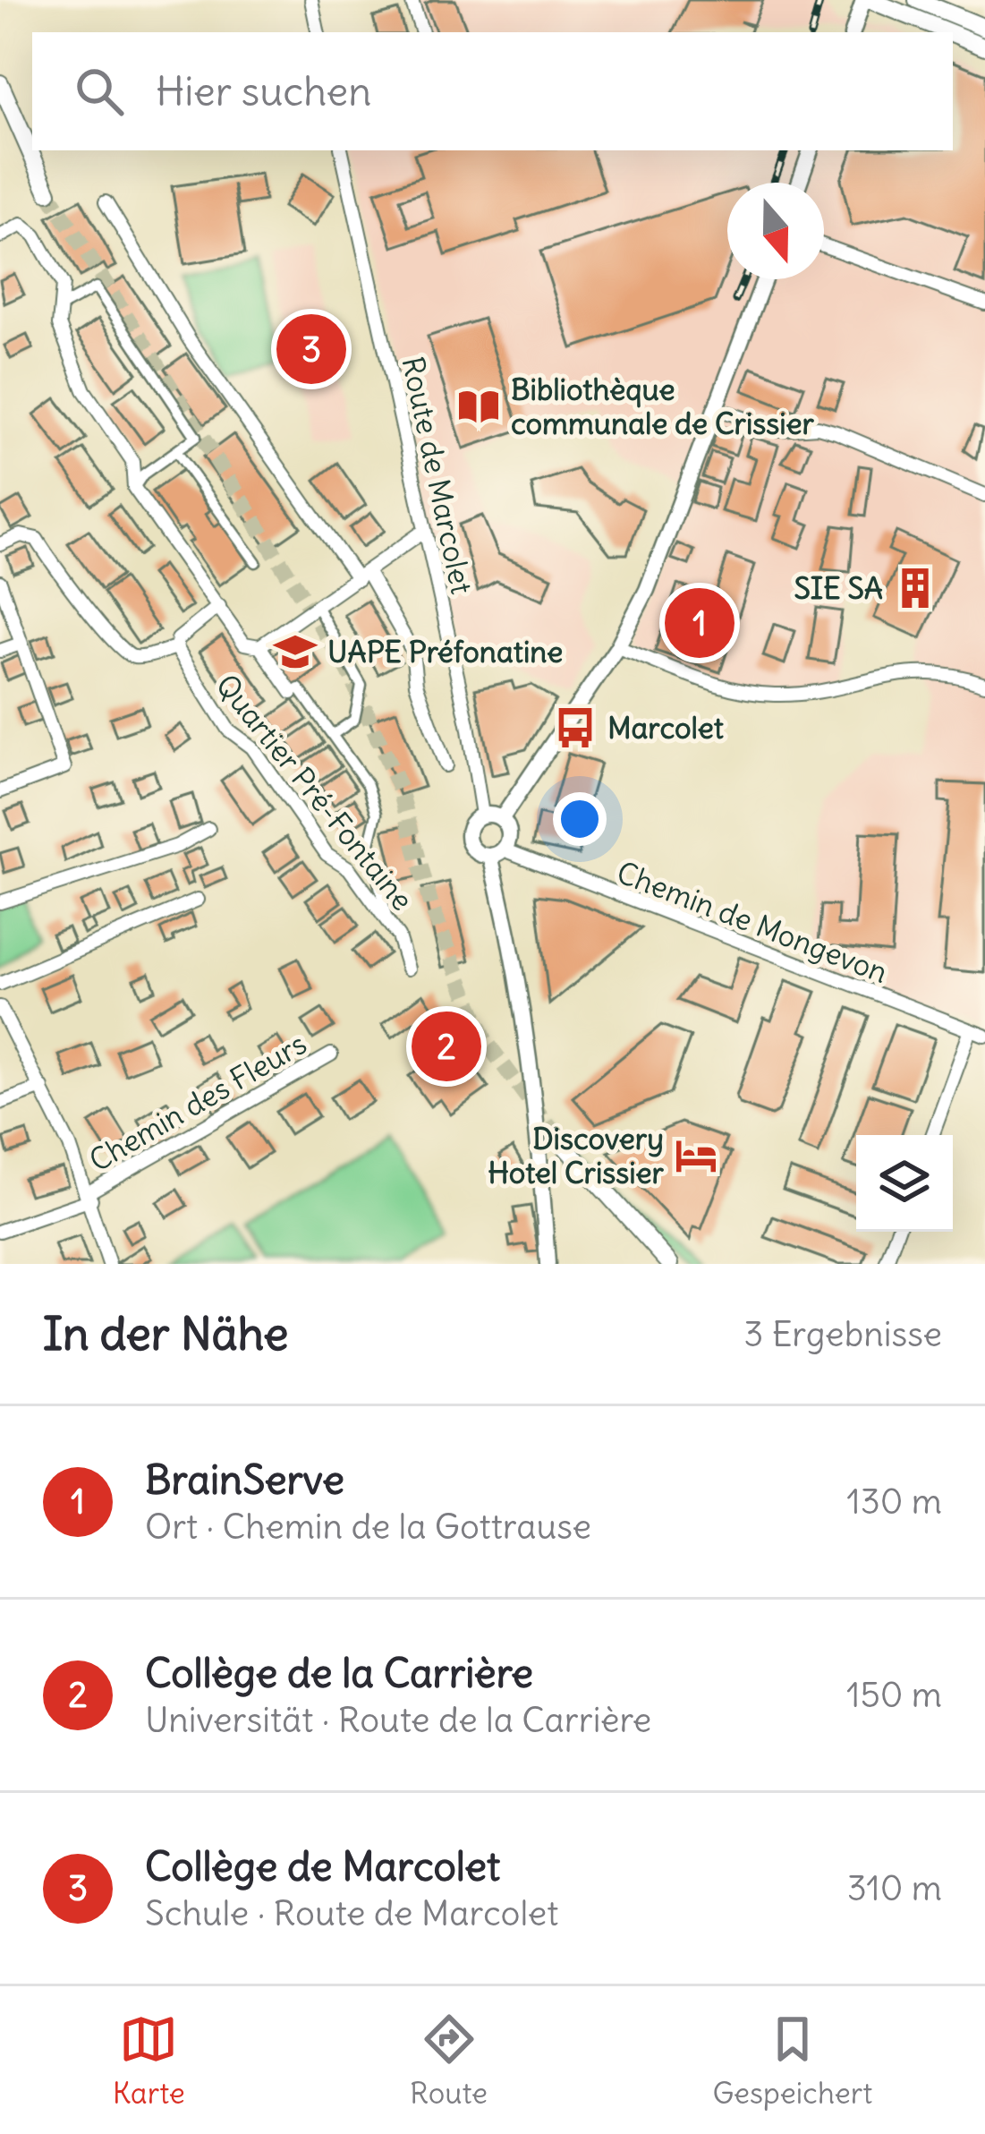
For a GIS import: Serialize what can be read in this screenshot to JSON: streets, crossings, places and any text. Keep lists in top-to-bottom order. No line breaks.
{"streets":{"street":["Route de Marcolet","Quartier Pré-Fontaine","Chemin de Mongevon","Chemin des Fleurs"]},"crossings":[["Route de Marcolet","Quartier Pré-Fontaine"],["Route de Marcolet","Chemin de Mongevon"]],"places":{"library":["Bibliothèque communale de Crissier"],"building":["SIE SA"],"school or university":["UAPE Préfonatine"],"bus stop":["Marcolet"],"hotel":["Discovery Hotel Crissier"]},"north":"bottom","page":{"search":"Hier suchen","pins":["3","1","2"],"heading":["In der Nähe","3 Ergebnisse"],"list":[{"mark":"1","name":"BrainServe","note":"Ort · Chemin de la Gottrause","value":"130 m"},{"mark":"2","name":"Collège de la Carrière","note":"Universität · Route de la Carrière","value":"150 m"},{"mark":"3","name":"Collège de Marcolet","note":"Schule · Route de Marcolet","value":"310 m"}],"nav":["Karte","Route","Gespeichert"]}}
